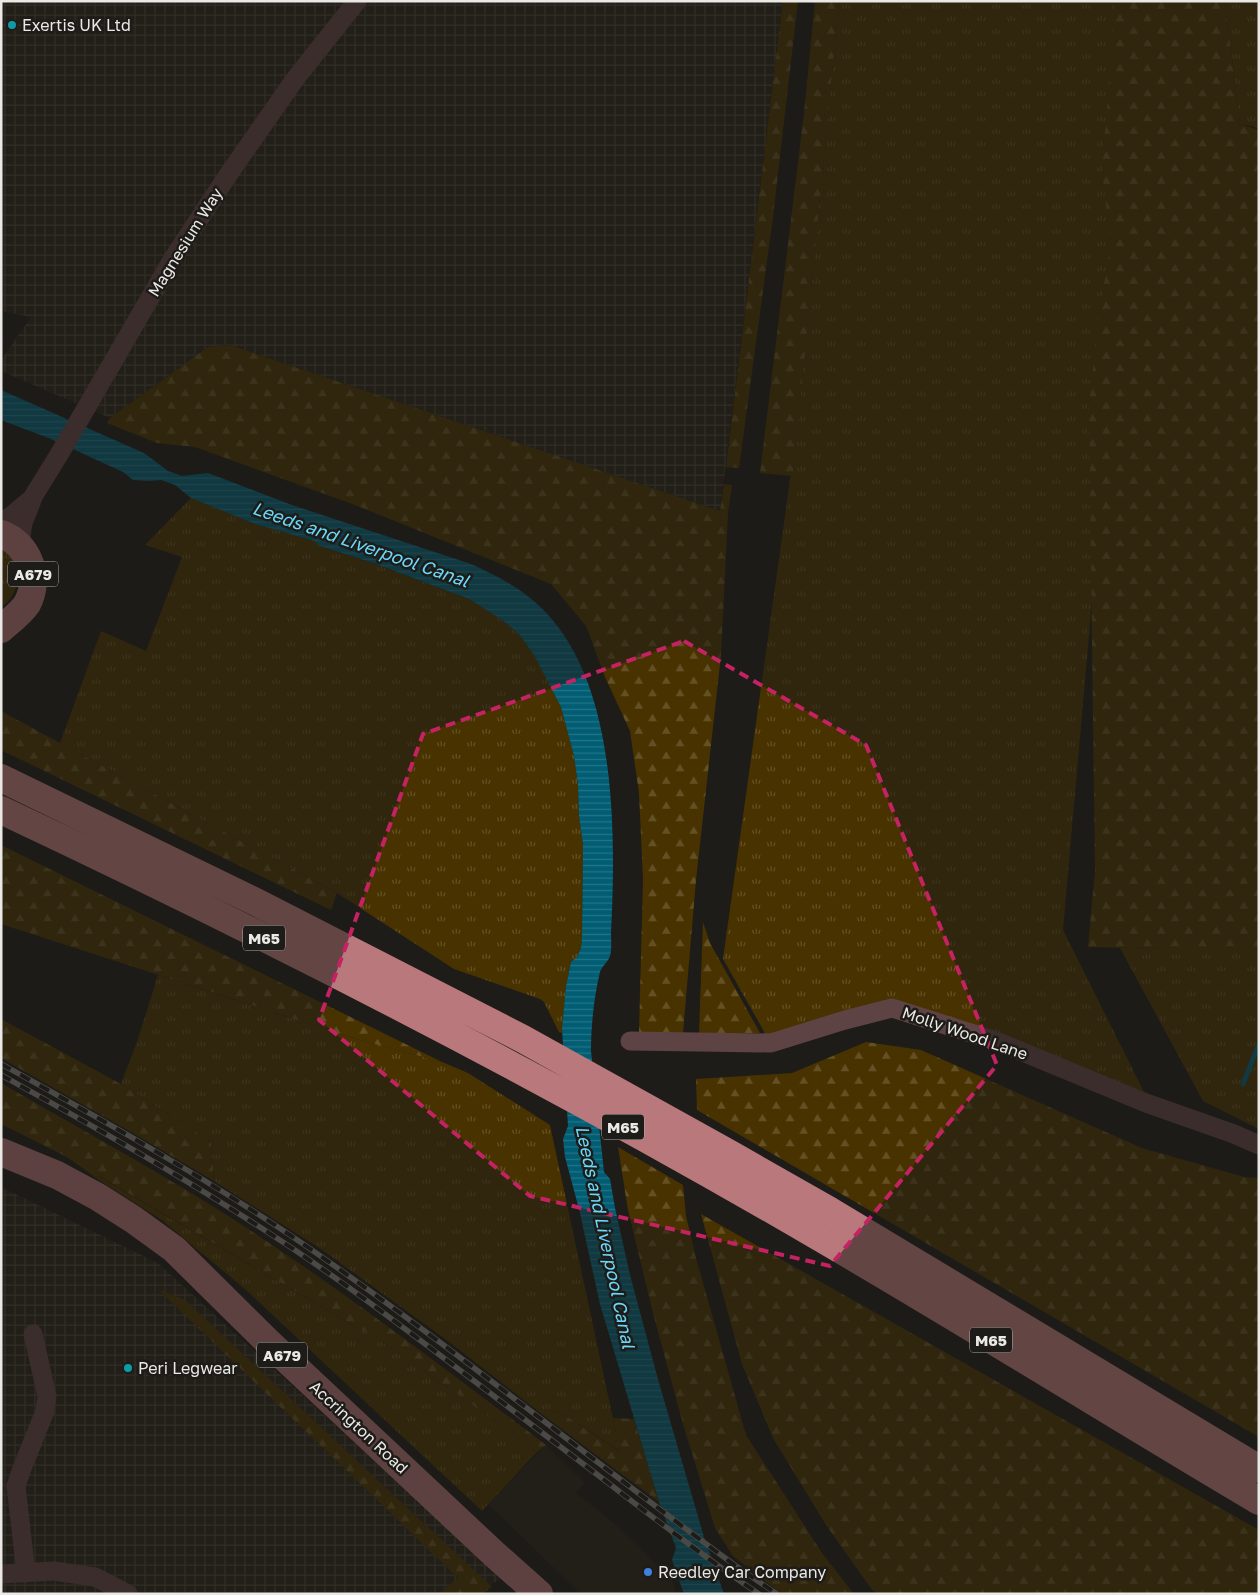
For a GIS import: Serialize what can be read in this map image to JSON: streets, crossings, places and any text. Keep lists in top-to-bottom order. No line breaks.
{"streets":{"highway":["A679","M65","Accrington Road"],"street":["Magnesium Way","Molly Wood Lane"]},"crossings":[["Magnesium Way","A679"]],"water":["Leeds and Liverpool Canal"],"places":["Exertis UK Ltd","Peri Legwear","Reedley Car Company"]}
